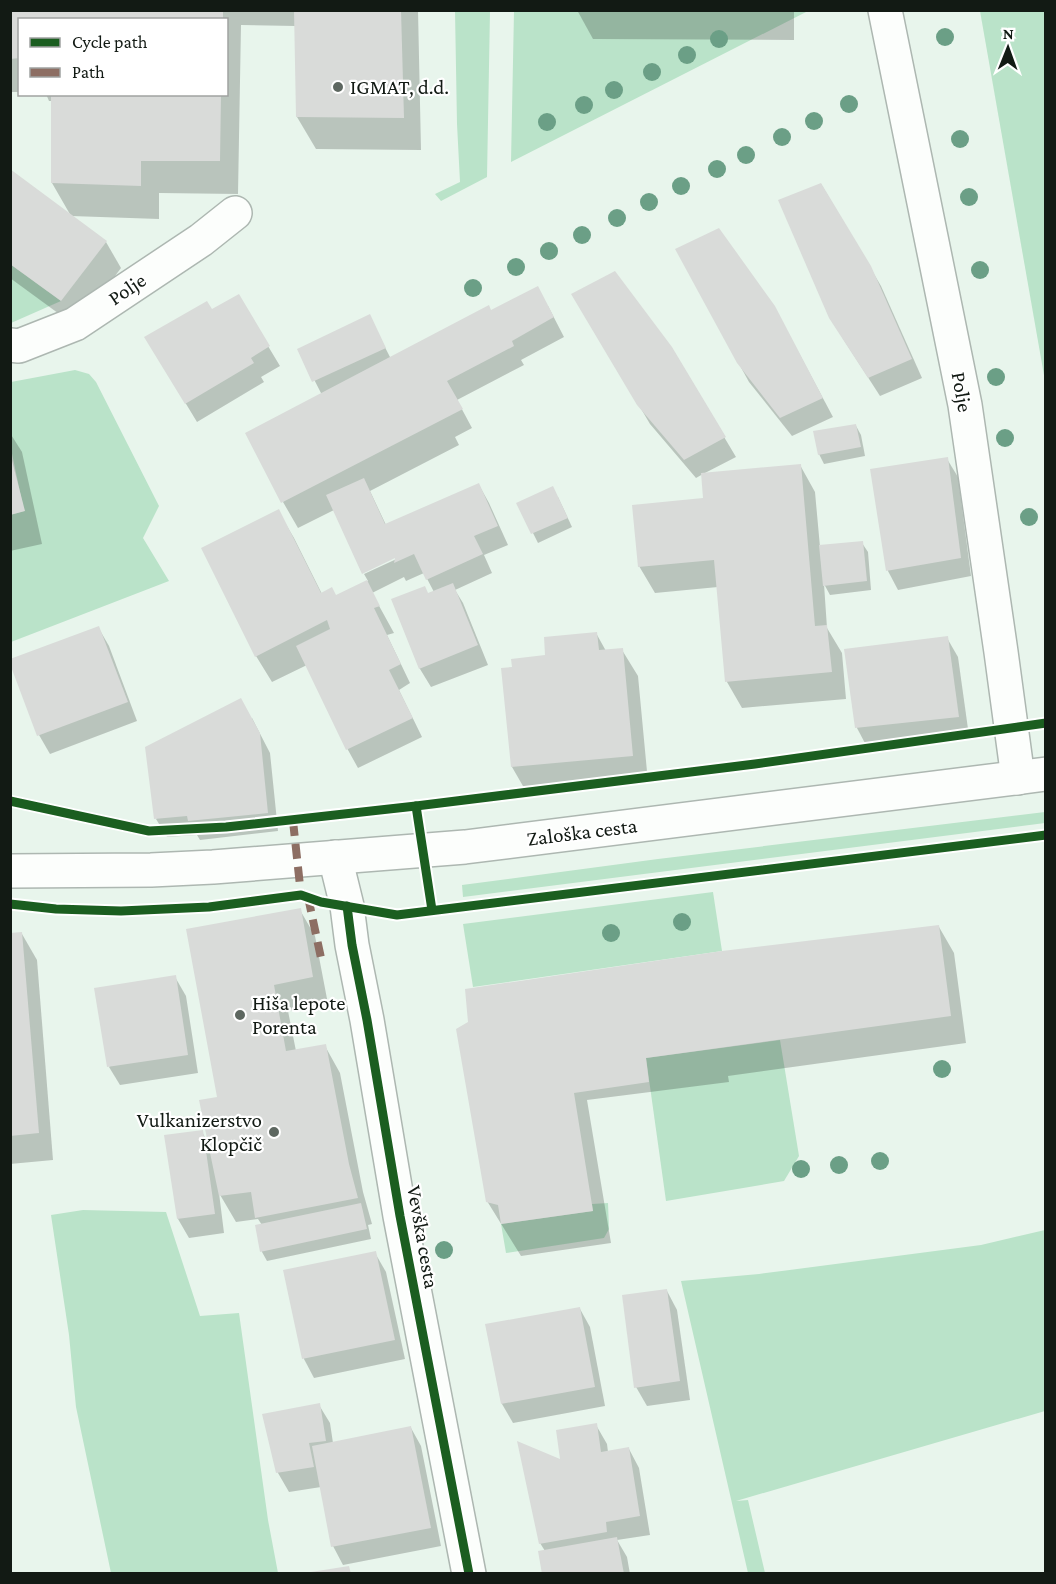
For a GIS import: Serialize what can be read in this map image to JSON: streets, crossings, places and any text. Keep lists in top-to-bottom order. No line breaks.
{"streets":{"street":["Polje","Zaloška cesta","Vevška cesta"]},"crossings":[["Polje","Zaloška cesta"],["Zaloška cesta","Vevška cesta"]],"places":["IGMAT, d.d.","Hiša lepote Porenta","Vulkanizerstvo Klopčič"],"legend":["Cycle path","Path"],"north":"top"}
